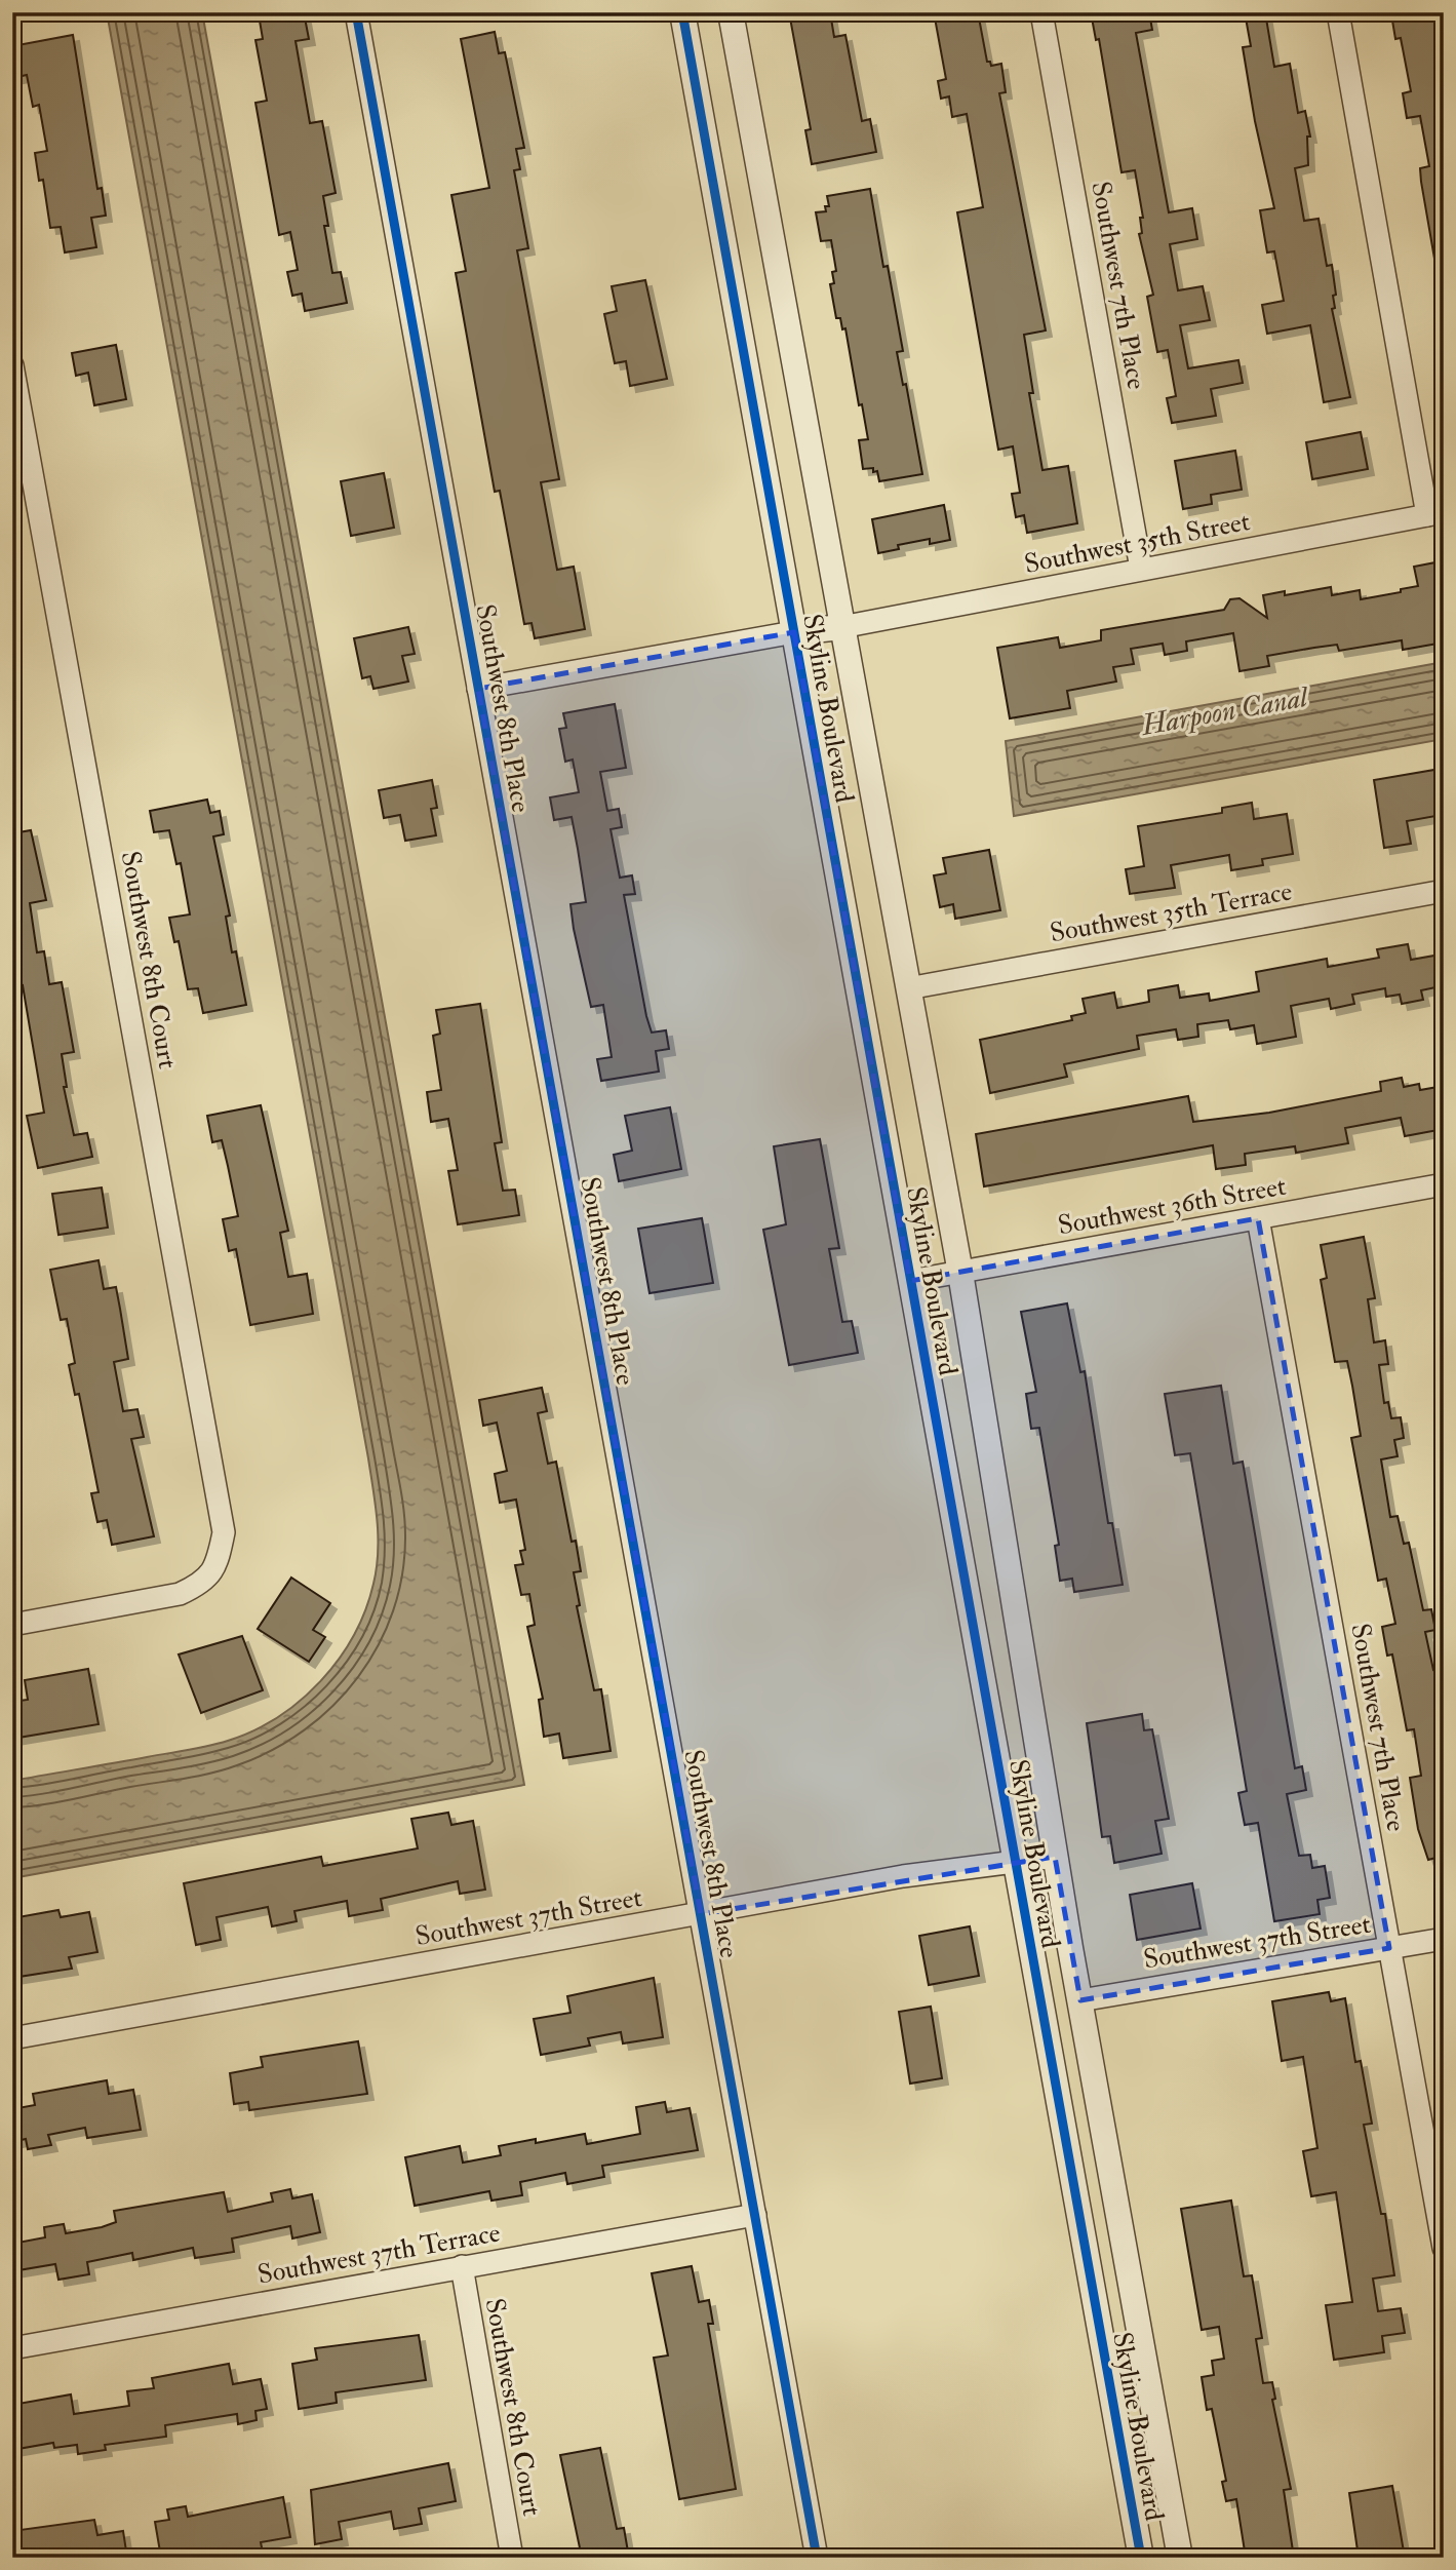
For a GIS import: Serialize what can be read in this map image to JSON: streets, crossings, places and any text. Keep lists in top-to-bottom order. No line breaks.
{"streets":{"street":["Southwest 7th Place","Southwest 35th Street","Southwest 8th Place","Skyline Boulevard","Southwest 35th Terrace","Southwest 8th Court","Southwest 36th Street","Southwest 37th Street","Southwest 37th Terrace"]},"crossings":[["Southwest 7th Place","Southwest 35th Street"],["Southwest 7th Place","Southwest 36th Street"],["Southwest 7th Place","Southwest 37th Street"],["Southwest 35th Street","Skyline Boulevard"],["Southwest 8th Place","Southwest 37th Street"],["Southwest 8th Place","Southwest 37th Terrace"],["Skyline Boulevard","Southwest 35th Terrace"],["Skyline Boulevard","Southwest 36th Street"],["Skyline Boulevard","Southwest 37th Street"],["Southwest 8th Court","Southwest 37th Terrace"]],"water":["Harpoon Canal"]}
